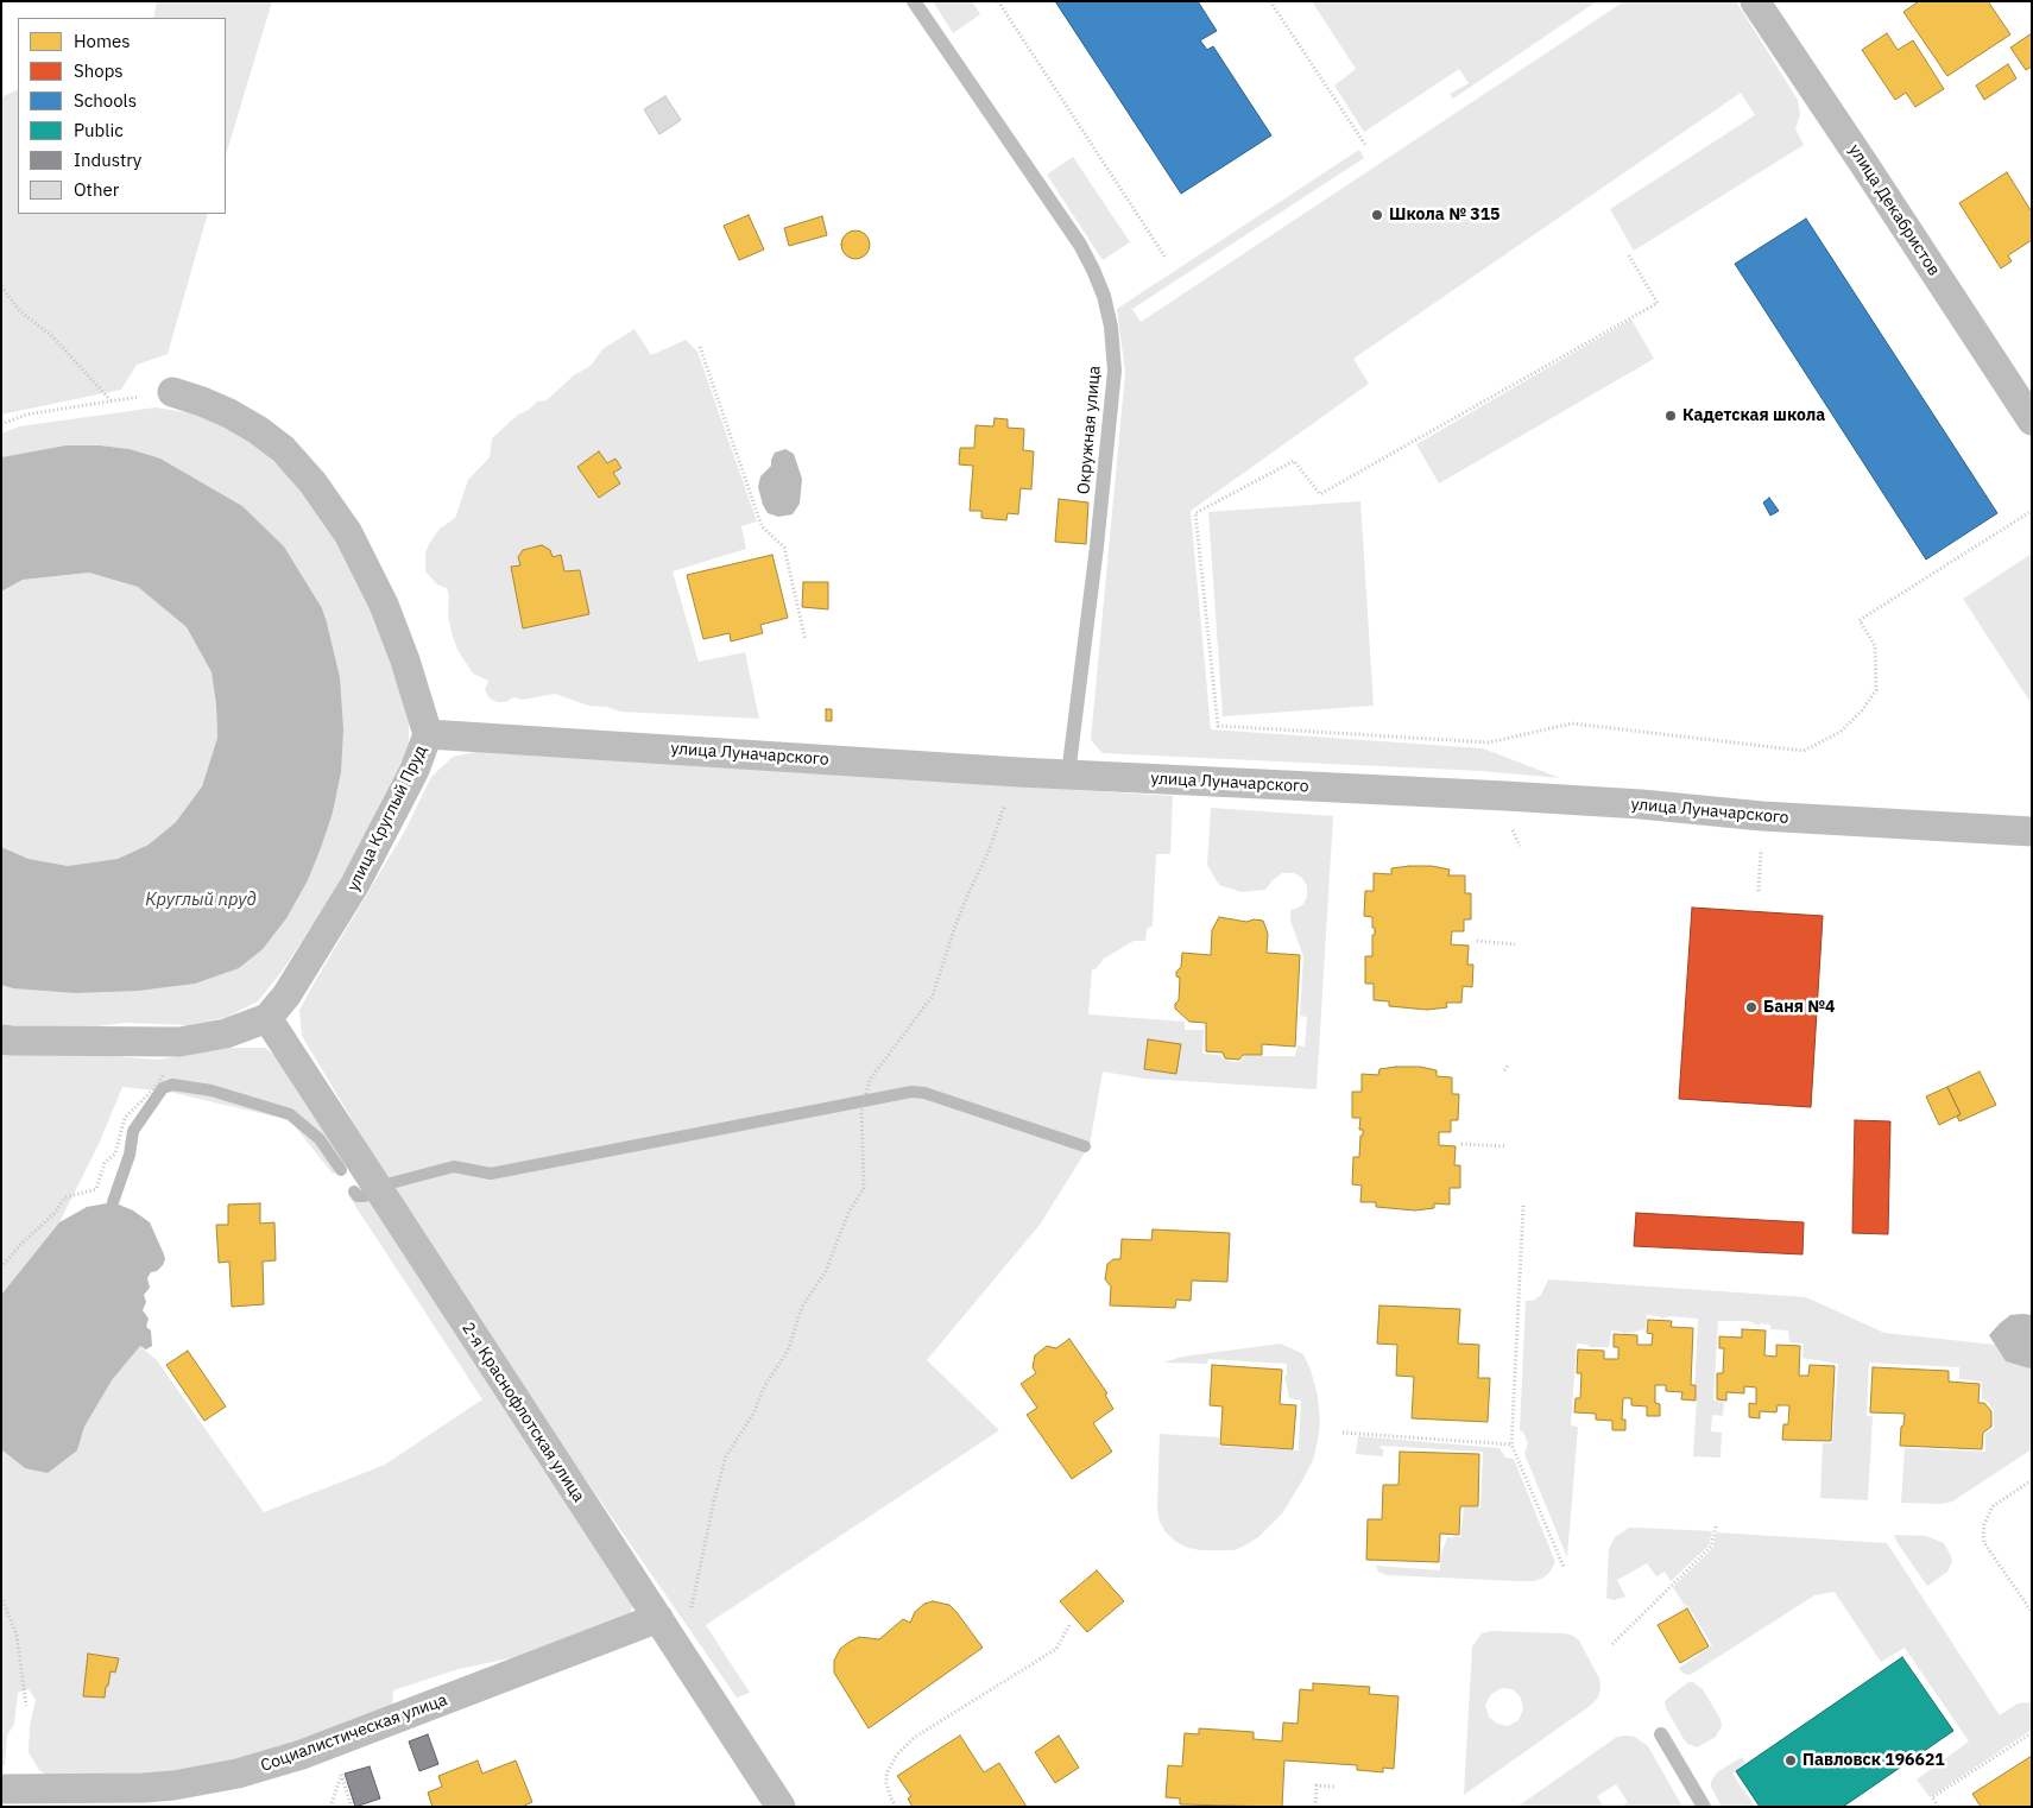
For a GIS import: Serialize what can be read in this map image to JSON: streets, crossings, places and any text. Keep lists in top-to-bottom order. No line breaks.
{"streets":{"street":["улица Декабристов","улица Луначарского","улица Круглый Пруд","2-я Краснофлотская улица","Социалистическая улица"],"lane":["Окружная улица"]},"crossings":[["Окружная улица","улица Луначарского"],["улица Луначарского","улица Круглый Пруд"],["улица Круглый Пруд","2-я Краснофлотская улица"],["2-я Краснофлотская улица","Социалистическая улица"]],"water":["Круглый пруд"],"places":["Школа № 315","Кадетская школа","Баня №4","Павловск 196621"],"legend":["Homes","Shops","Schools","Public","Industry","Other"]}
